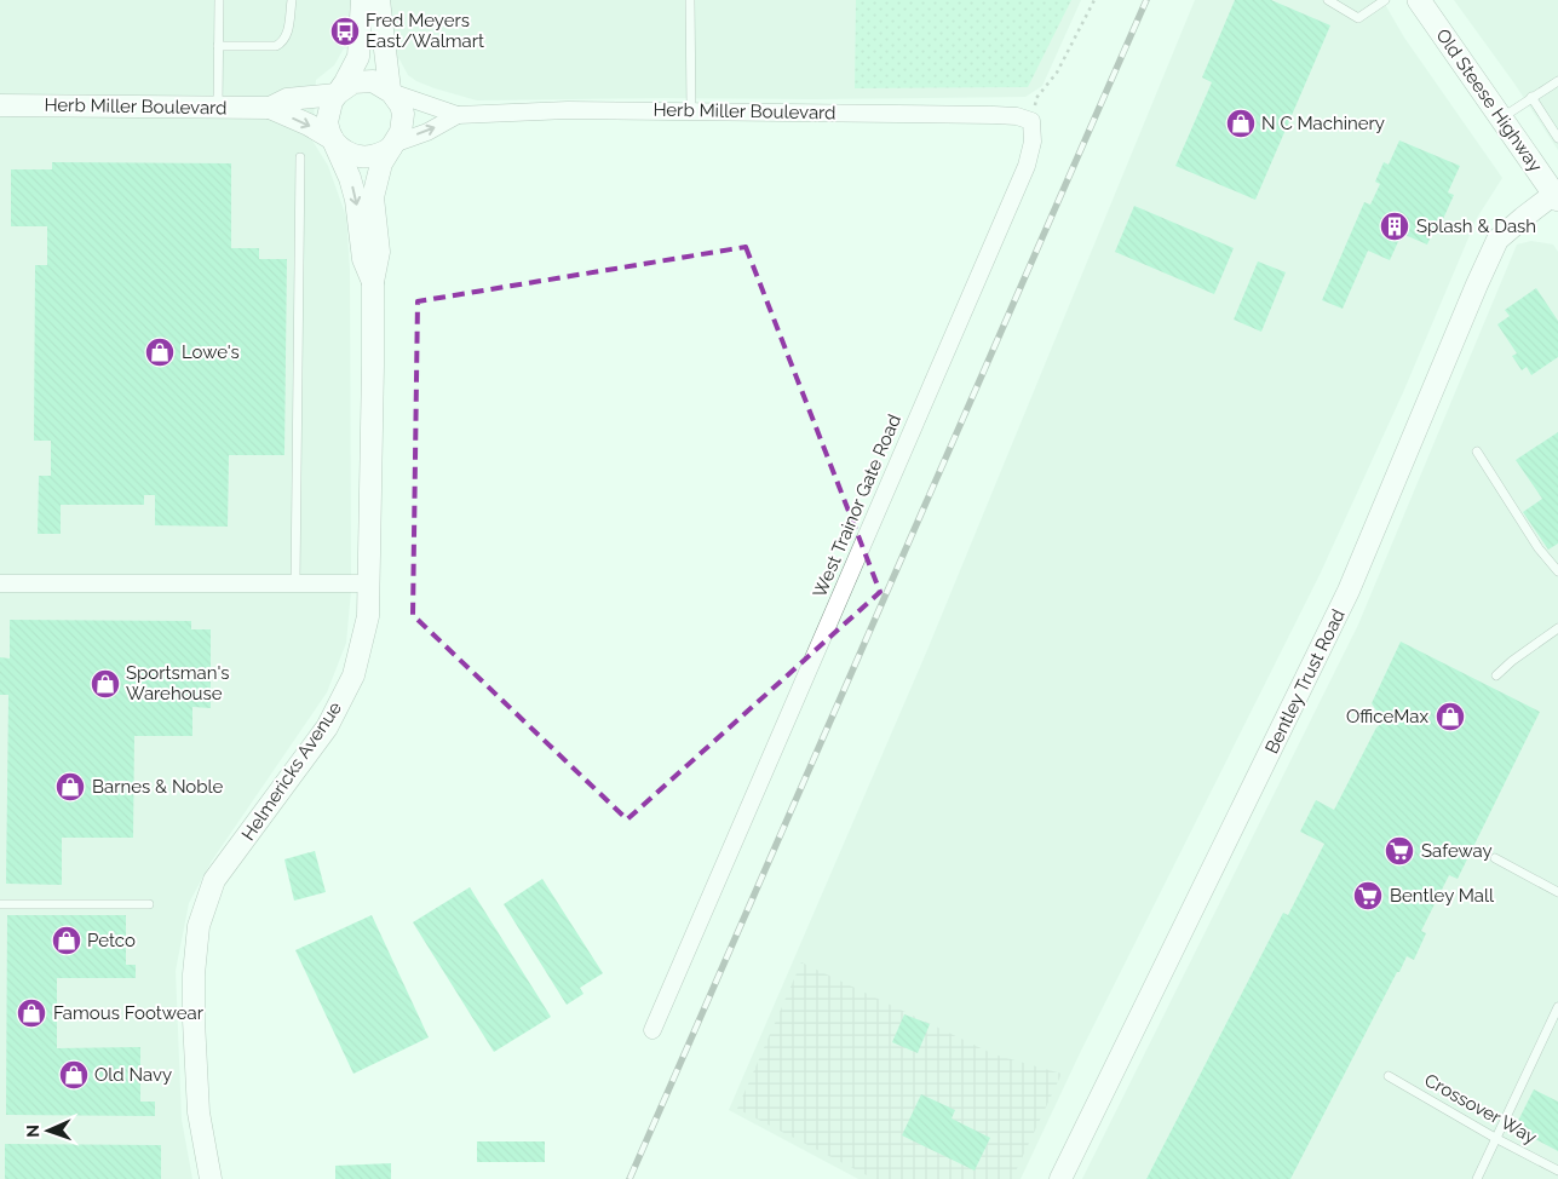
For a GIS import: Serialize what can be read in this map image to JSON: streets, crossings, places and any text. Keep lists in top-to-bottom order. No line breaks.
{"streets":{"main road":["Old Steese Highway"],"street":["Herb Miller Boulevard","West Trainor Gate Road","Bentley Trust Road","Helmericks Avenue"],"lane":["Crossover Way"]},"crossings":[["Old Steese Highway","Bentley Trust Road"],["Herb Miller Boulevard","West Trainor Gate Road"],["Herb Miller Boulevard","Helmericks Avenue"]],"places":{"bus stop":["Fred Meyers East/Walmart"],"shop":["N C Machinery","Lowe's","Sportsman's Warehouse","OfficeMax","Barnes & Noble","Petco","Famous Footwear","Old Navy"],"building":["Splash & Dash"],"supermarket":["Safeway","Bentley Mall"]},"north":"left"}
